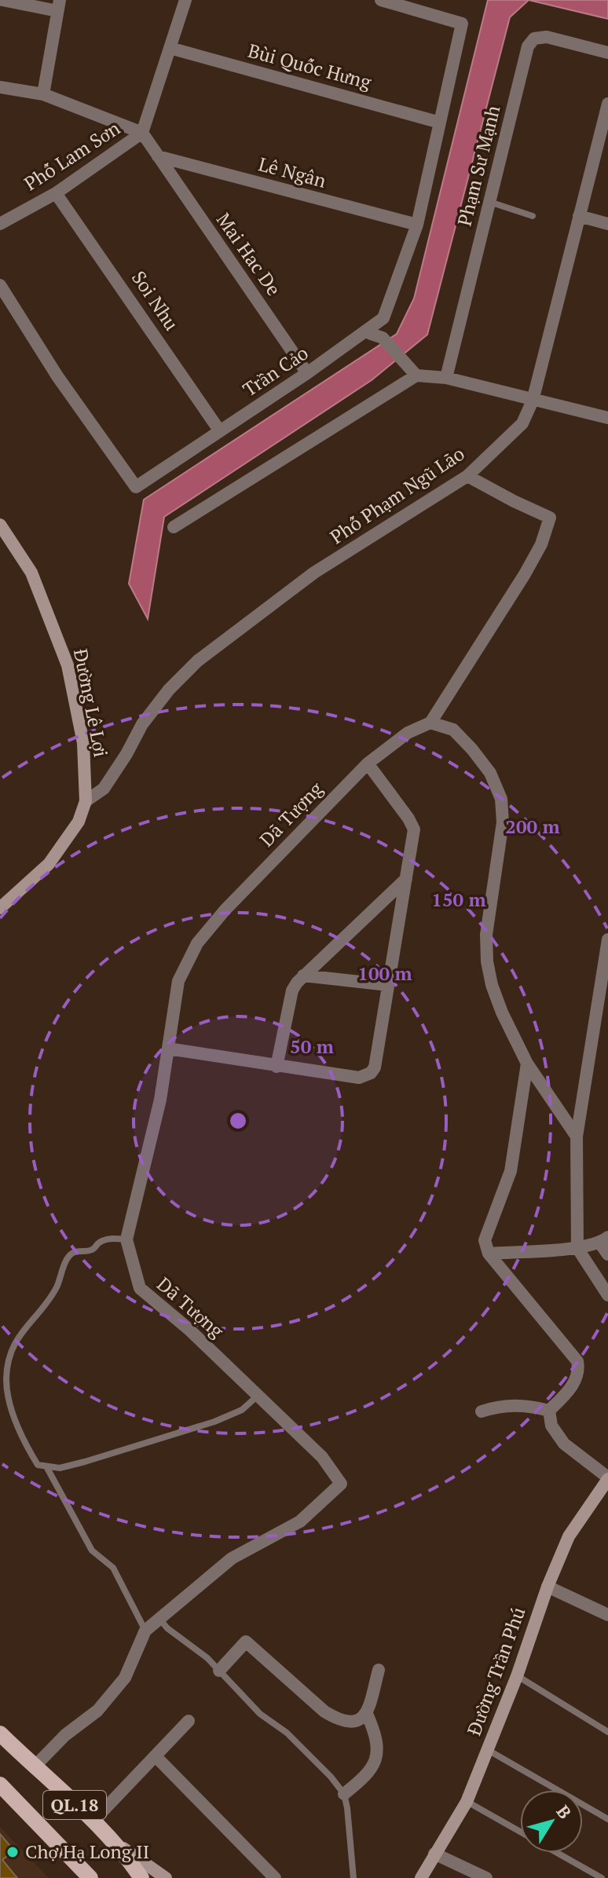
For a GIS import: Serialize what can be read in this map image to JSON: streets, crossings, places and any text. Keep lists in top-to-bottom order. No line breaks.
{"streets":{"main road":["Đường Lê Lợi","Đường Trần Phú","QL.18"],"street":["Bùi Quốc Hưng","Phố Lam Sơn","Phạm Sư Mạnh","Lê Ngân","Mai Hac De","Soi Nhu","Trần Cảo","Phố Phạm Ngũ Lão","Dã Tượng"]},"crossings":[["Bùi Quốc Hưng","Phố Lam Sơn"],["Bùi Quốc Hưng","Trần Cảo"],["Phố Lam Sơn","Mai Hac De"],["Phố Lam Sơn","Soi Nhu"],["Lê Ngân","Mai Hac De"],["Lê Ngân","Trần Cảo"],["Mai Hac De","Trần Cảo"],["Soi Nhu","Trần Cảo"],["Phố Phạm Ngũ Lão","Đường Lê Lợi"],["Dã Tượng","QL.18"]],"places":["Chợ Hạ Long II"],"north":"top right","rings":["200 m","150 m","100 m","50 m"]}
